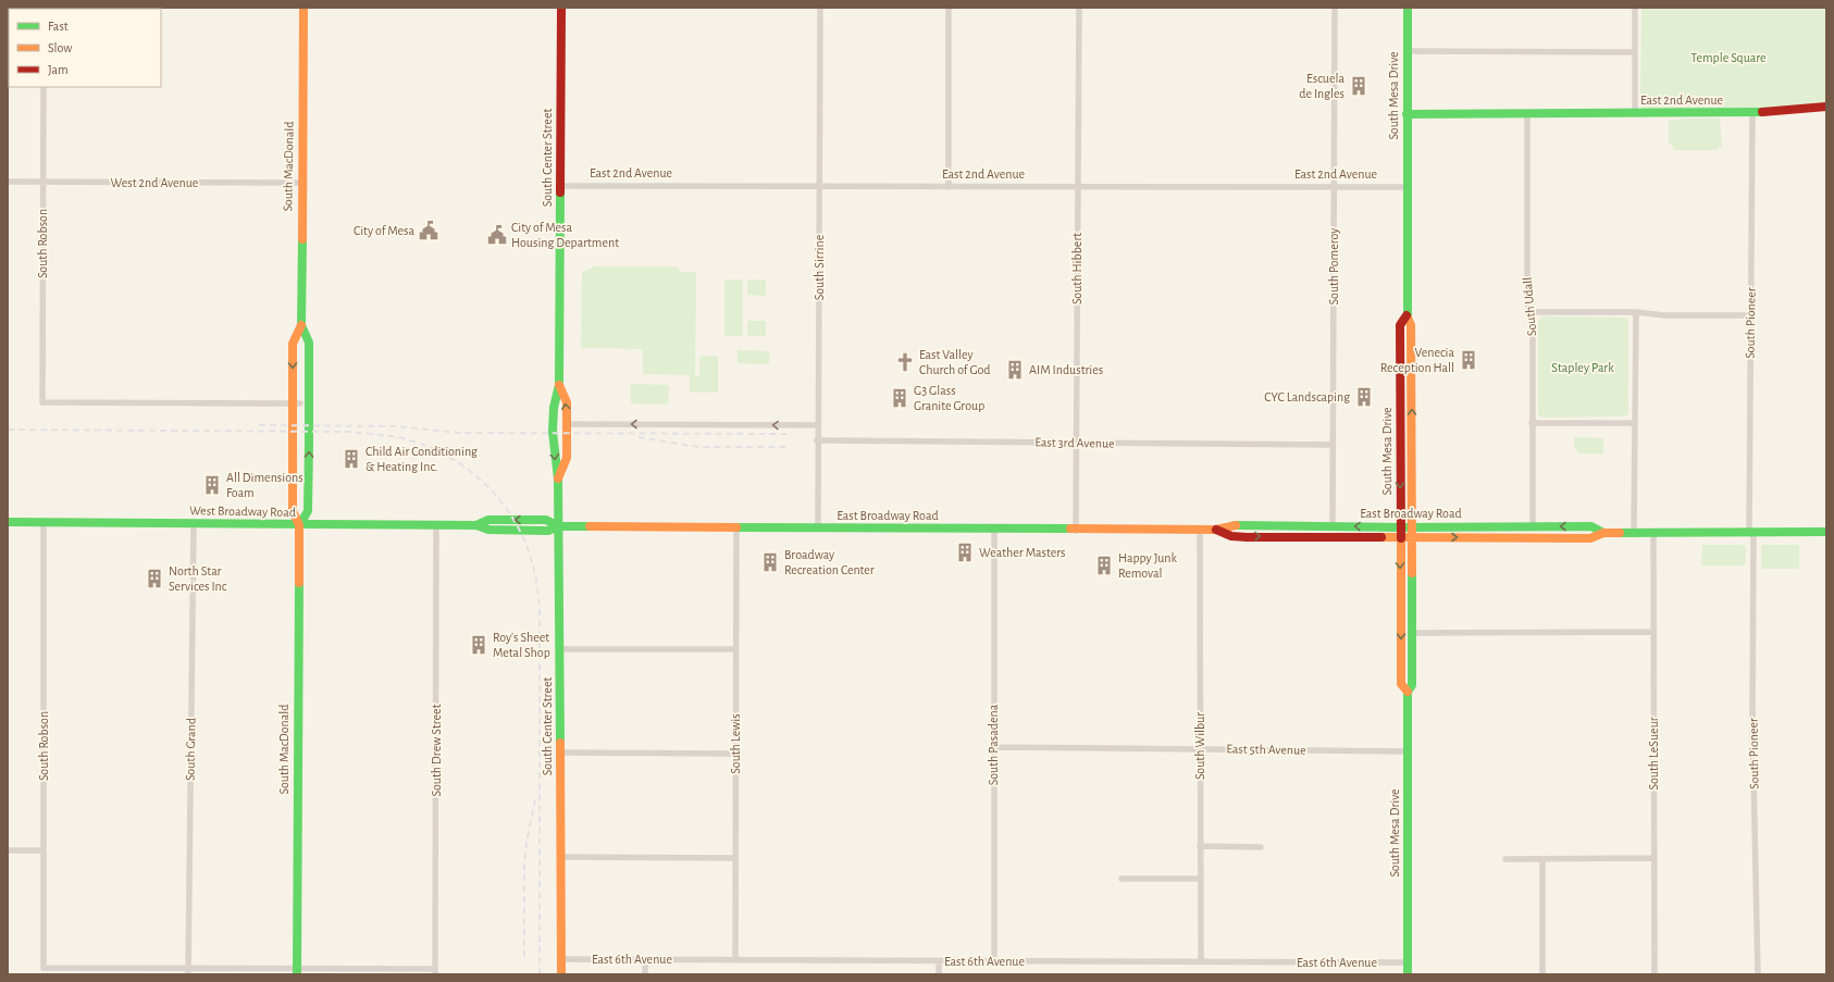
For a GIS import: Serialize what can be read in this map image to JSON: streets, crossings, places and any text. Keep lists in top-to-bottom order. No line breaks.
{"streets":{"main road":["South Mesa Drive","East 2nd Avenue","South Center Street","South MacDonald","West Broadway Road","East Broadway Road"],"street":["West 2nd Avenue","South Robson","South Pomeroy","South Sirrine","South Hibbert","South Udall","South Pioneer","East 3rd Avenue","South Lewis","South Pasadena","South Wilbur","South Grand","East 5th Avenue","South Drew Street","South LeSueur","East 6th Avenue"]},"crossings":[["South Mesa Drive","East 2nd Avenue"],["South Mesa Drive","East Broadway Road"],["South Mesa Drive","East 5th Avenue"],["South Mesa Drive","East 6th Avenue"],["East 2nd Avenue","South Center Street"],["East 2nd Avenue","South Pomeroy"],["East 2nd Avenue","South Sirrine"],["East 2nd Avenue","South Hibbert"],["East 2nd Avenue","South Udall"],["East 2nd Avenue","South Pioneer"],["South Center Street","West Broadway Road"],["South Center Street","East Broadway Road"],["South Center Street","East 6th Avenue"],["South MacDonald","West 2nd Avenue"],["South MacDonald","South Robson"],["South MacDonald","West Broadway Road"],["West 2nd Avenue","South Robson"],["South Robson","West Broadway Road"],["South Robson","South Grand"],["South Pomeroy","East 3rd Avenue"],["South Pomeroy","East Broadway Road"],["South Sirrine","East 3rd Avenue"],["South Sirrine","East Broadway Road"],["South Hibbert","East 3rd Avenue"],["South Hibbert","East Broadway Road"],["South Udall","East Broadway Road"],["South Pioneer","East Broadway Road"],["West Broadway Road","East Broadway Road"],["West Broadway Road","South Grand"],["West Broadway Road","South Drew Street"],["East Broadway Road","South Lewis"],["East Broadway Road","South Pasadena"],["East Broadway Road","South Wilbur"],["East Broadway Road","South LeSueur"],["South Lewis","East 6th Avenue"],["South Pasadena","East 5th Avenue"],["South Pasadena","East 6th Avenue"],["South Wilbur","East 5th Avenue"],["South Wilbur","East 6th Avenue"]],"parks":["Temple Square","Stapley Park"],"places":{"building":["Escuela de Ingles","Venecia Reception Hall","AIM Industries","CYC Landscaping","G3 Glass Granite Group","Child Air Conditioning & Heating Inc.","All Dimensions Foam","Weather Masters","Broadway Recreation Center","Happy Junk Removal","North Star Services Inc","Roy's Sheet Metal Shop"],"public building":["City of Mesa","City of Mesa Housing Department"],"church":["East Valley Church of God"]},"legend":["Fast","Slow","Jam"]}
